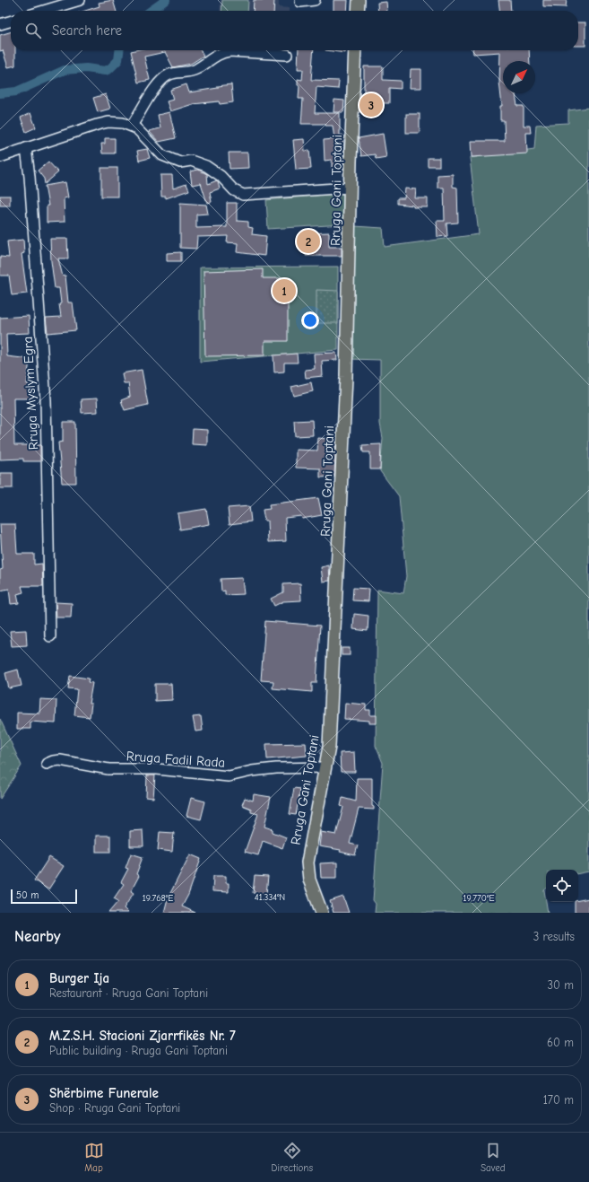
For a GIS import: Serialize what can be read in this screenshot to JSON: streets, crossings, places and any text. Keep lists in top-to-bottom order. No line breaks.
{"streets":{"main road":["Rruga Gani Toptani"],"street":["Rruga Myslym Egra","Rruga Fadil Rada"]},"crossings":[["Rruga Gani Toptani","Rruga Fadil Rada"]],"scale_bar":"50 m","north":"top right","page":{"search":"Search here","pins":["3","2","1"],"scale":"50 m","heading":["Nearby","3 results"],"list":[{"mark":"1","name":"Burger Ija","note":"Restaurant · Rruga Gani Toptani","value":"30 m"},{"mark":"2","name":"M.Z.S.H. Stacioni Zjarrfikës Nr. 7","note":"Public building · Rruga Gani Toptani","value":"60 m"},{"mark":"3","name":"Shërbime Funerale","note":"Shop · Rruga Gani Toptani","value":"170 m"}],"nav":["Map","Directions","Saved"]},"coordinates":["41.334°N","19.768°E","19.770°E"]}
